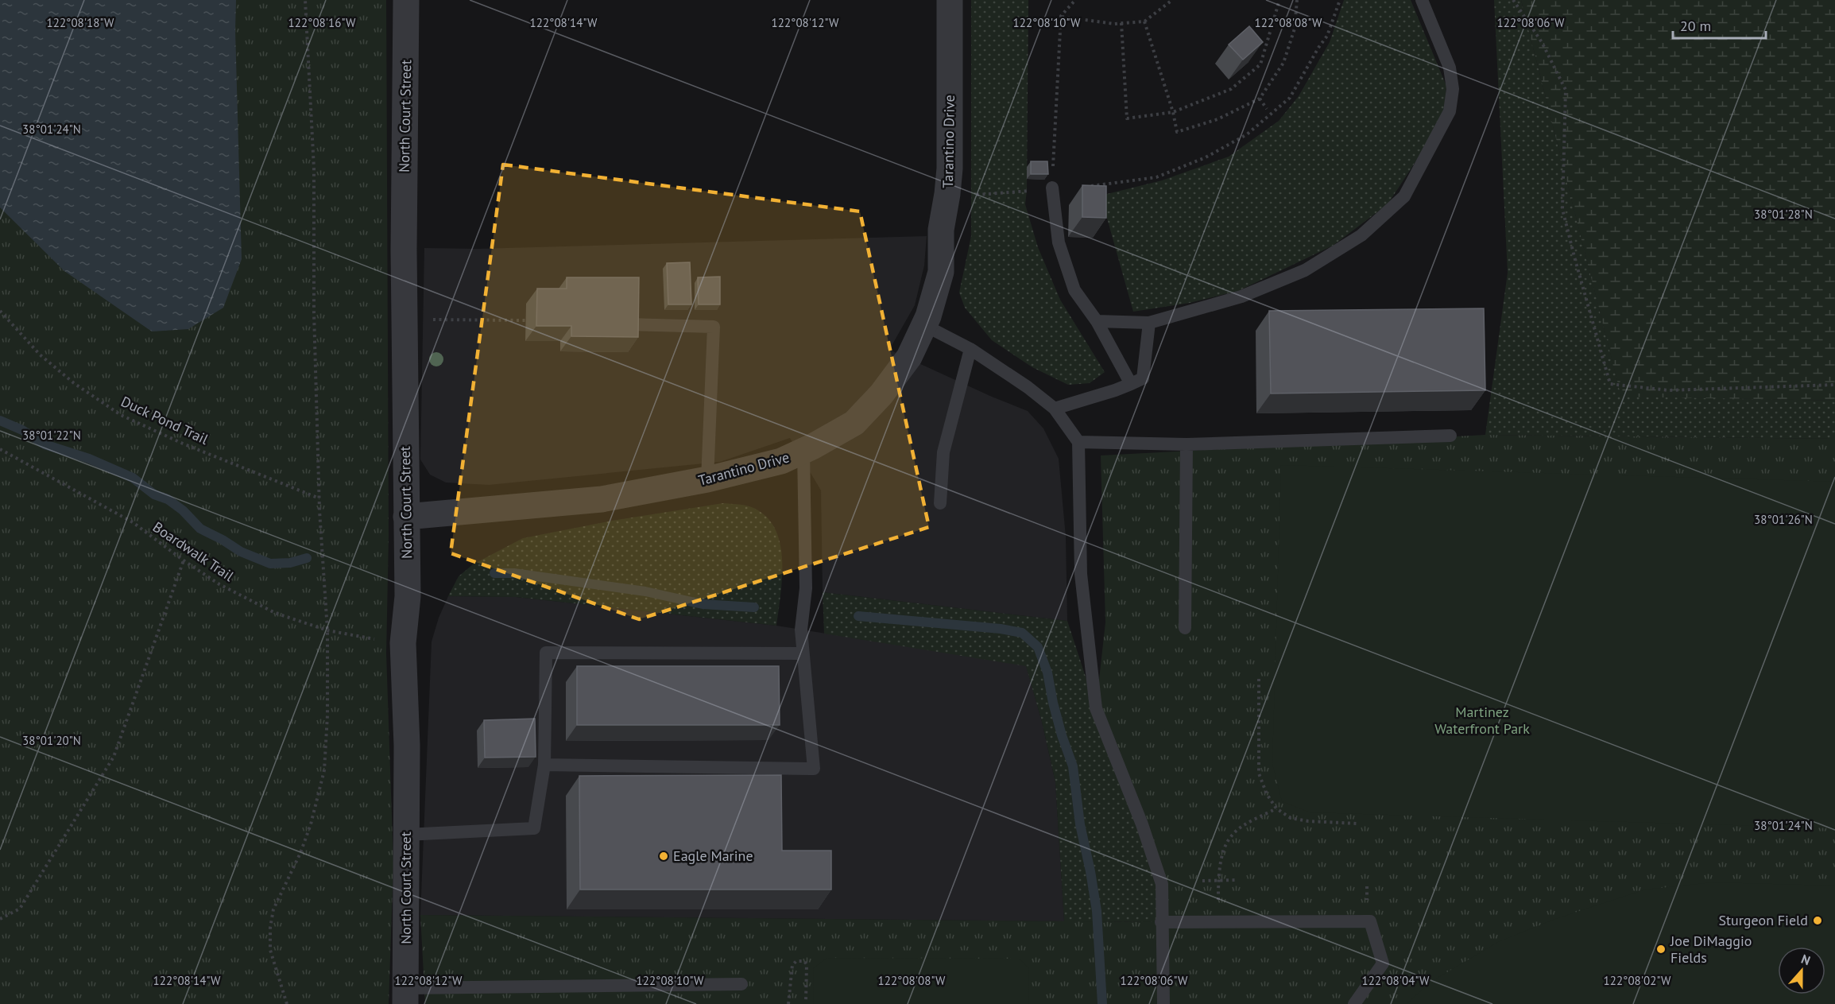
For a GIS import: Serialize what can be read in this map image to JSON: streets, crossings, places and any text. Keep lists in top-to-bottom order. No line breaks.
{"streets":{"street":["North Court Street","Tarantino Drive"],"path":["Duck Pond Trail","Boardwalk Trail"]},"crossings":[["North Court Street","Tarantino Drive"]],"parks":["Martinez Waterfront Park"],"places":["Eagle Marine","Sturgeon Field","Joe DiMaggio Fields"],"scale_bar":"20 m","north":"top","coordinates":["122°08'18\"W","122°08'16\"W","122°08'14\"W","122°08'12\"W","122°08'10\"W","122°08'08\"W","122°08'06\"W","38°01'24\"N","38°01'28\"N","38°01'22\"N","38°01'26\"N","38°01'20\"N","122°08'04\"W","122°08'02\"W"]}
